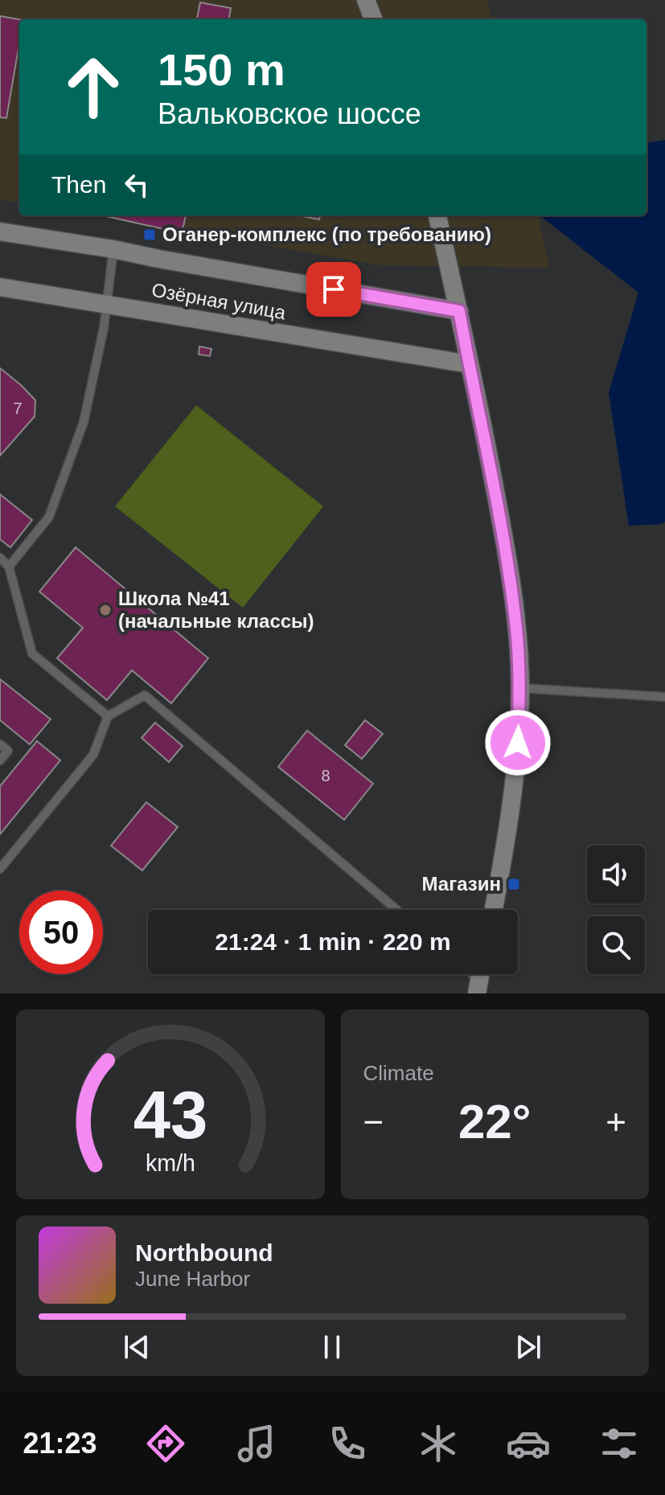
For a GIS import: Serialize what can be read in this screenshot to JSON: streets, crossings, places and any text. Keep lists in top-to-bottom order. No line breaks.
{"streets":{"main road":["Озёрная улица"]},"places":{"transit":["Оганер-комплекс (по требованию)","Магазин"],"other":["Школа №41 (начальные классы)"]},"house_numbers":["7","8"],"page":{"turn":["150 m","Вальковское шоссе"],"then":"Then","limit":"50","trip":"21:24 · 1 min · 220 m","tile":"Climate","heat":["−","22°","+"],"song":["Northbound","June Harbor"],"tabs":"21:23","gauge":["43","km/h"]}}
